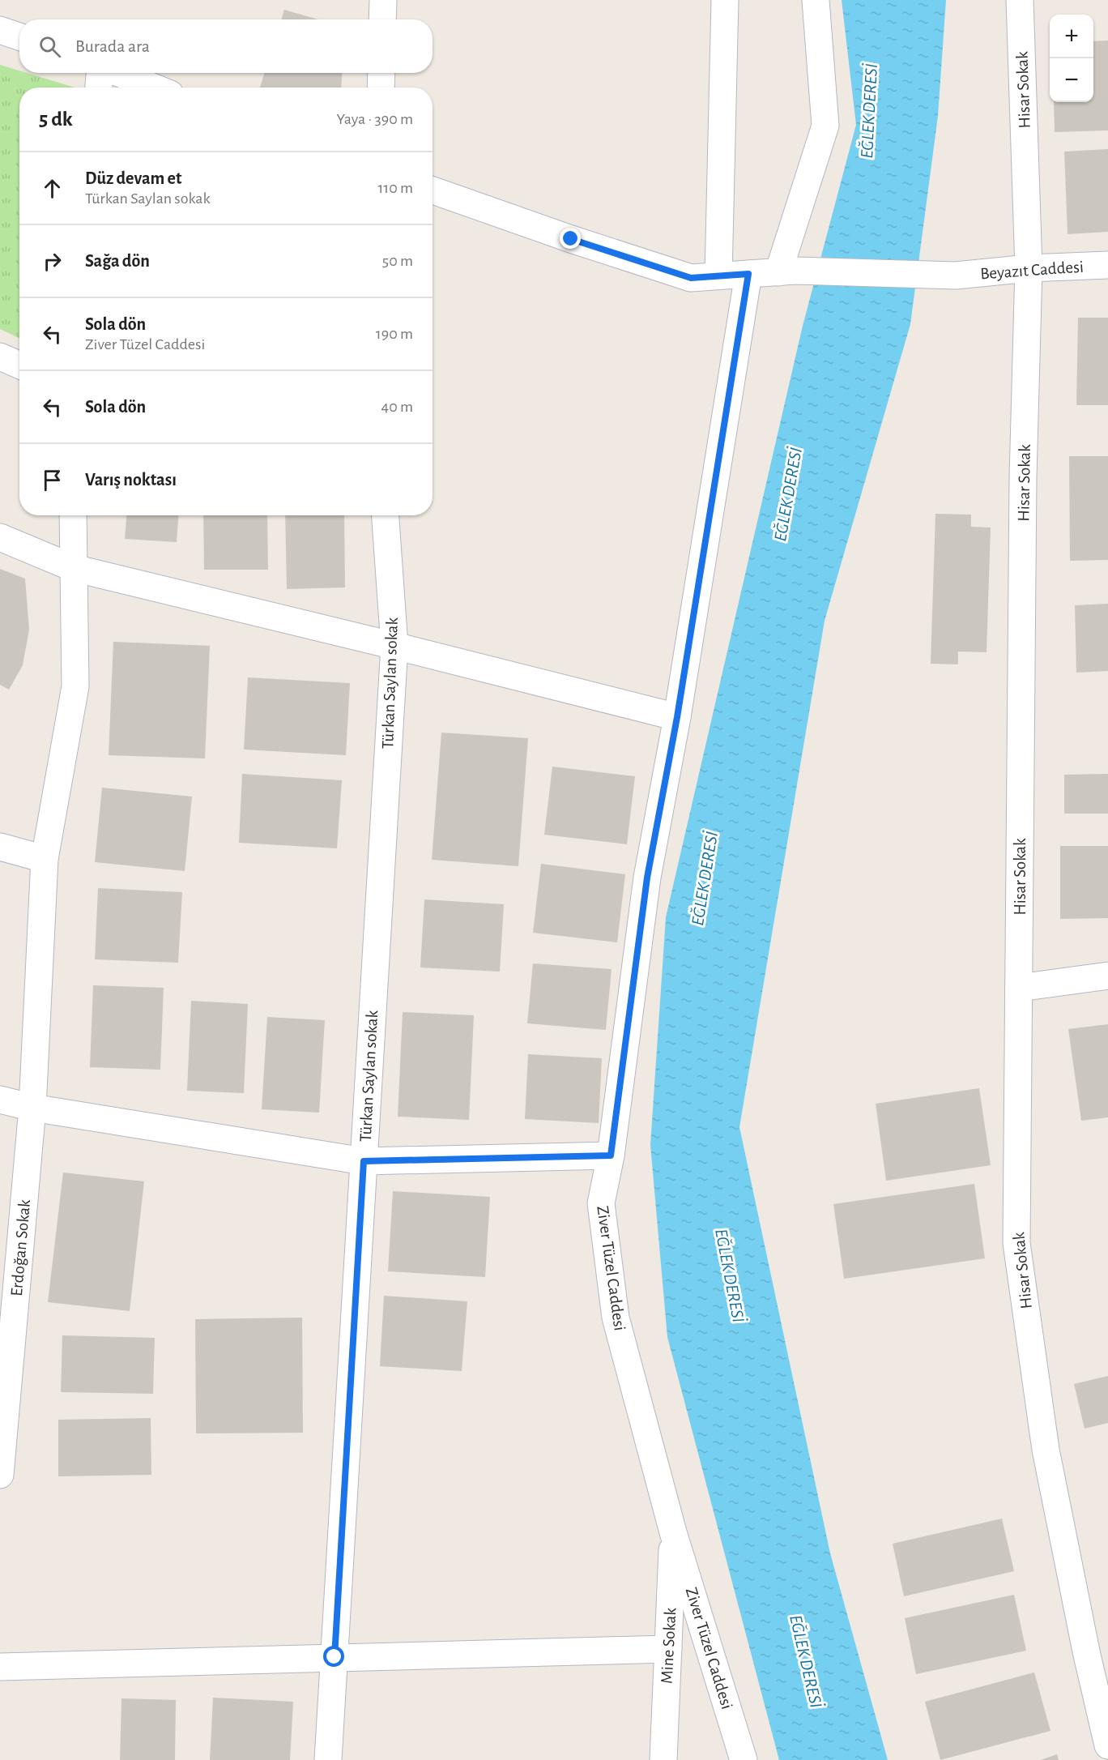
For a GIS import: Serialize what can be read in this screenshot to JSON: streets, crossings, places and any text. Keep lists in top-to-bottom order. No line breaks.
{"streets":{"street":["Hisar Sokak","Beyazıt Caddesi","Türkan Saylan sokak","Erdoğan Sokak","Ziver Tüzel Caddesi","Mine Sokak"]},"crossings":[["Hisar Sokak","Beyazıt Caddesi"],["Beyazıt Caddesi","Ziver Tüzel Caddesi"],["Ziver Tüzel Caddesi","Mine Sokak"]],"water":["EĞLEK DERESİ"],"page":{"map_buttons":["+","−"],"search":"Burada ara","heading":["5 dk","Yaya · 390 m"],"list":[["Düz devam et","Türkan Saylan sokak","110 m"],["Sağa dön","50 m"],["Sola dön","Ziver Tüzel Caddesi","190 m"],["Sola dön","40 m"],"Varış noktası"]}}
